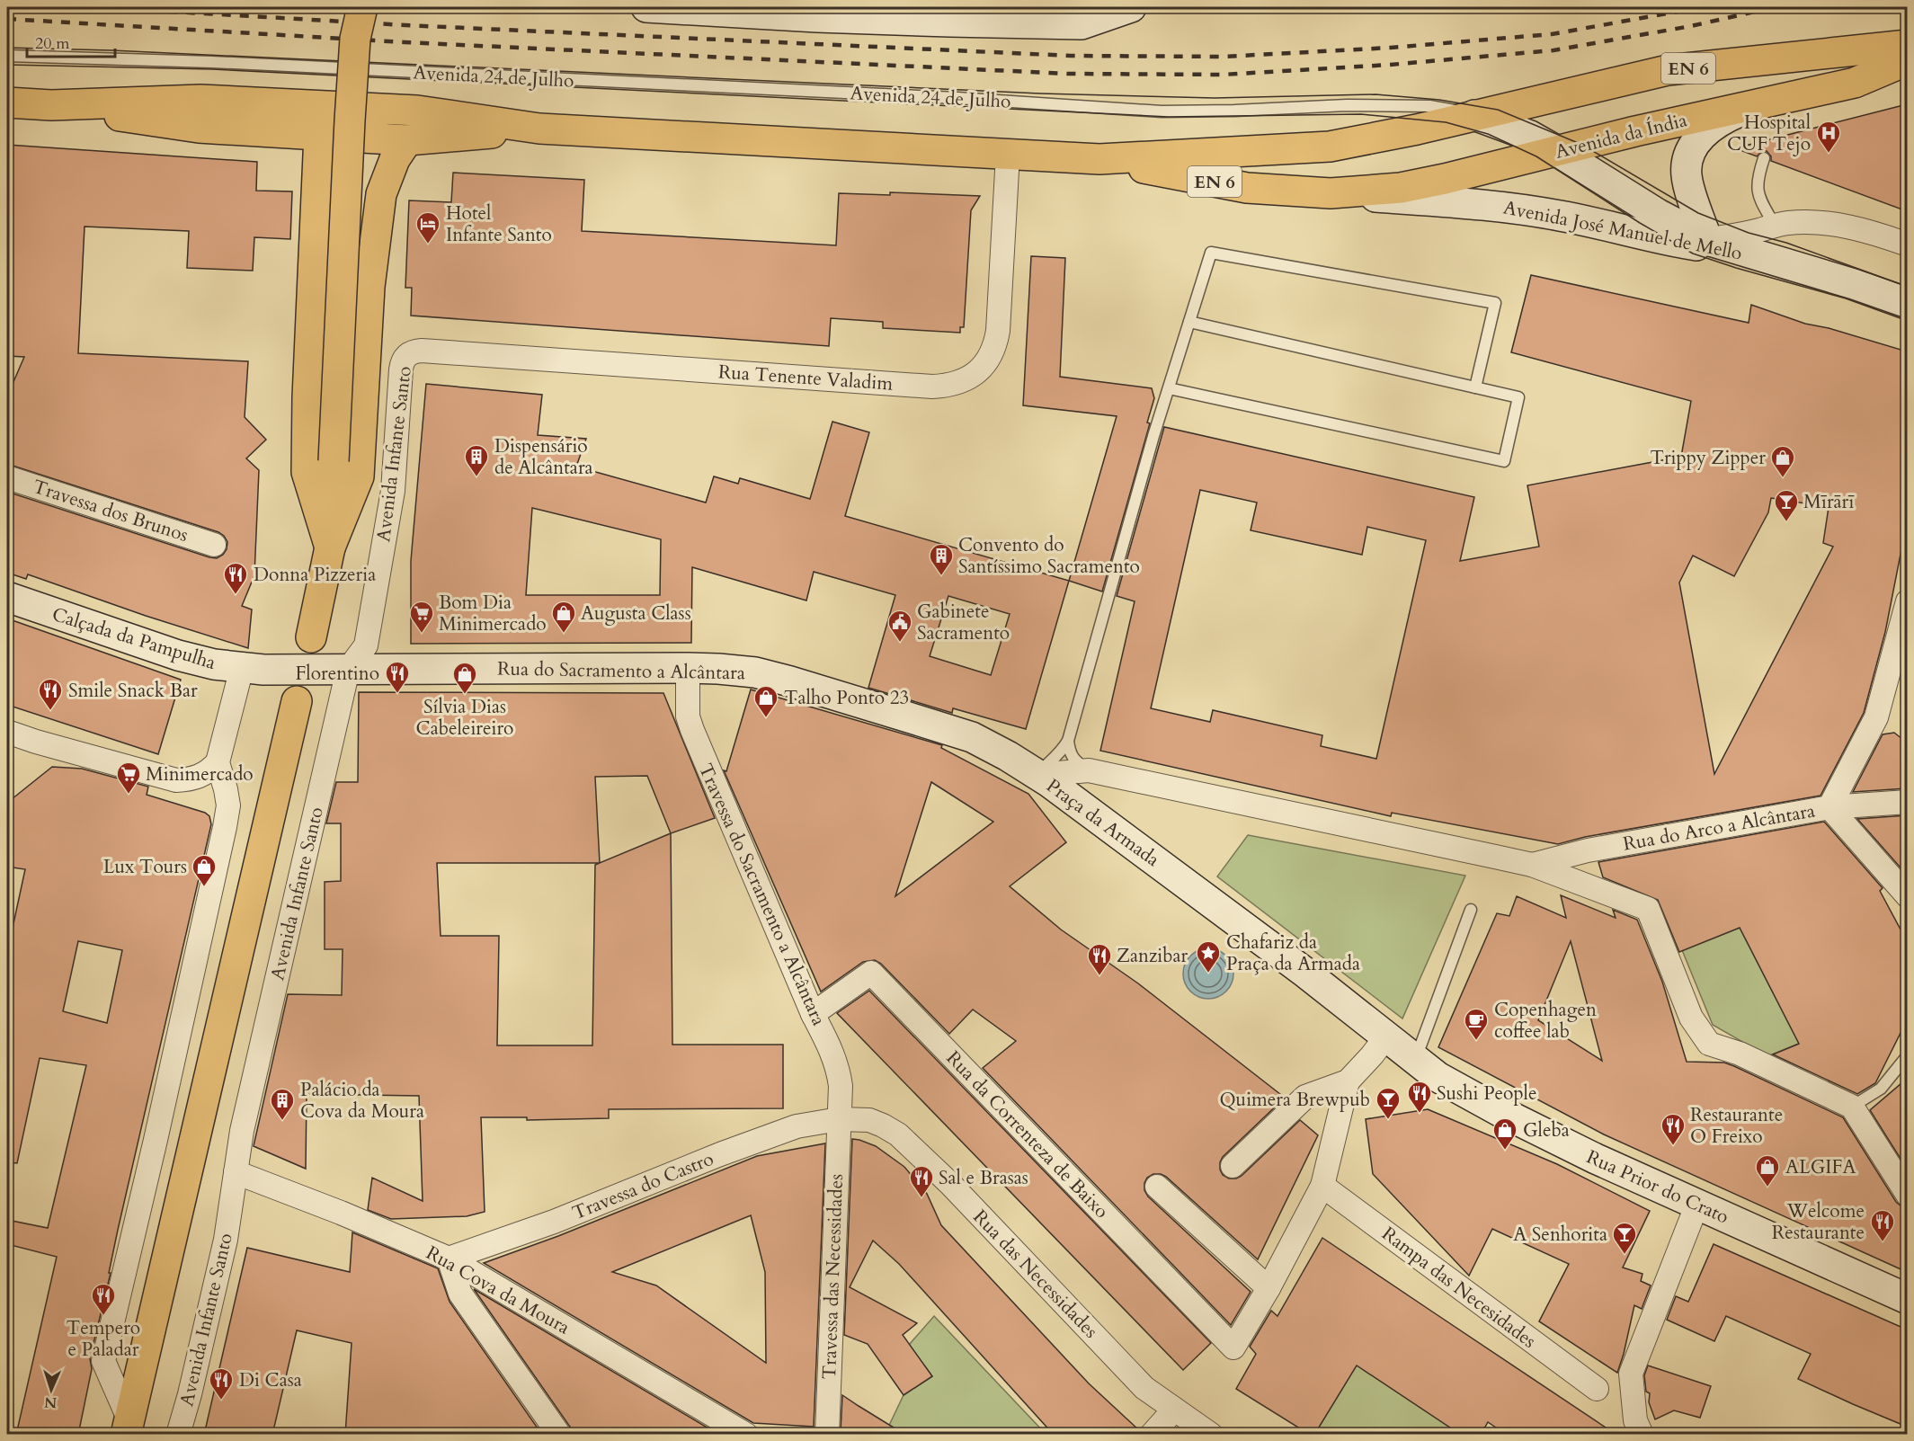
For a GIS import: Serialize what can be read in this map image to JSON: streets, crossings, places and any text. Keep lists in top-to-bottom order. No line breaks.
{"streets":{"main road":["EN 6","Avenida 24 de Julho","Avenida da Índia"],"street":["Avenida José Manuel de Mello","Rua Tenente Valadim","Avenida Infante Santo","Travessa dos Brunos","Calçada da Pampulha","Rua do Sacramento a Alcântara","Praça da Armada","Rua do Arco a Alcântara","Travessa do Sacramento a Alcântara","Rua da Correnteza de Baixo","Travessa do Castro","Rua Prior do Crato","Rua das Necessidades","Travessa das Necessidades","Rampa das Necesidades","Rua Cova da Moura"]},"crossings":[["EN 6","Avenida 24 de Julho"],["EN 6","Avenida José Manuel de Mello"],["Avenida 24 de Julho","Avenida da Índia"],["Avenida 24 de Julho","Avenida José Manuel de Mello"],["Avenida 24 de Julho","Rua Tenente Valadim"],["Avenida da Índia","Avenida José Manuel de Mello"],["Rua Tenente Valadim","Avenida Infante Santo"],["Avenida Infante Santo","Calçada da Pampulha"],["Avenida Infante Santo","Rua do Sacramento a Alcântara"],["Avenida Infante Santo","Rua Cova da Moura"],["Calçada da Pampulha","Rua do Sacramento a Alcântara"],["Rua do Sacramento a Alcântara","Praça da Armada"],["Rua do Sacramento a Alcântara","Travessa do Sacramento a Alcântara"],["Praça da Armada","Rua do Arco a Alcântara"],["Praça da Armada","Rua Prior do Crato"],["Travessa do Sacramento a Alcântara","Rua da Correnteza de Baixo"],["Travessa do Sacramento a Alcântara","Travessa do Castro"],["Travessa do Sacramento a Alcântara","Rua das Necessidades"],["Travessa do Sacramento a Alcântara","Travessa das Necessidades"],["Travessa do Castro","Rua das Necessidades"],["Travessa do Castro","Travessa das Necessidades"],["Travessa do Castro","Rua Cova da Moura"],["Rua das Necessidades","Travessa das Necessidades"]],"places":{"hospital":["Hospital CUF Tejo"],"hotel":["Hotel Infante Santo"],"building":["Dispensário de Alcântara","Convento do Santíssimo Sacramento","Palácio da Cova da Moura"],"shop":["Trippy Zipper","Augusta Class","Sílvia Dias Cabeleireiro","Talho Ponto 23","Lux Tours","Gleba","ALGIFA"],"bar":["Mīrārī","Quimera Brewpub","A Senhorita"],"restaurant":["Donna Pizzeria","Florentino","Smile Snack Bar","Zanzibar","Sushi People","Restaurante O Freixo","Sal e Brasas","Welcome Restaurante","Tempero e Paladar","Di Casa"],"supermarket":["Bom Dia Minimercado","Minimercado"],"public building":["Gabinete Sacramento"],"place":["Chafariz da Praça da Armada"],"cafe":["Copenhagen coffee lab"]},"scale_bar":"20 m","north":"bottom"}
